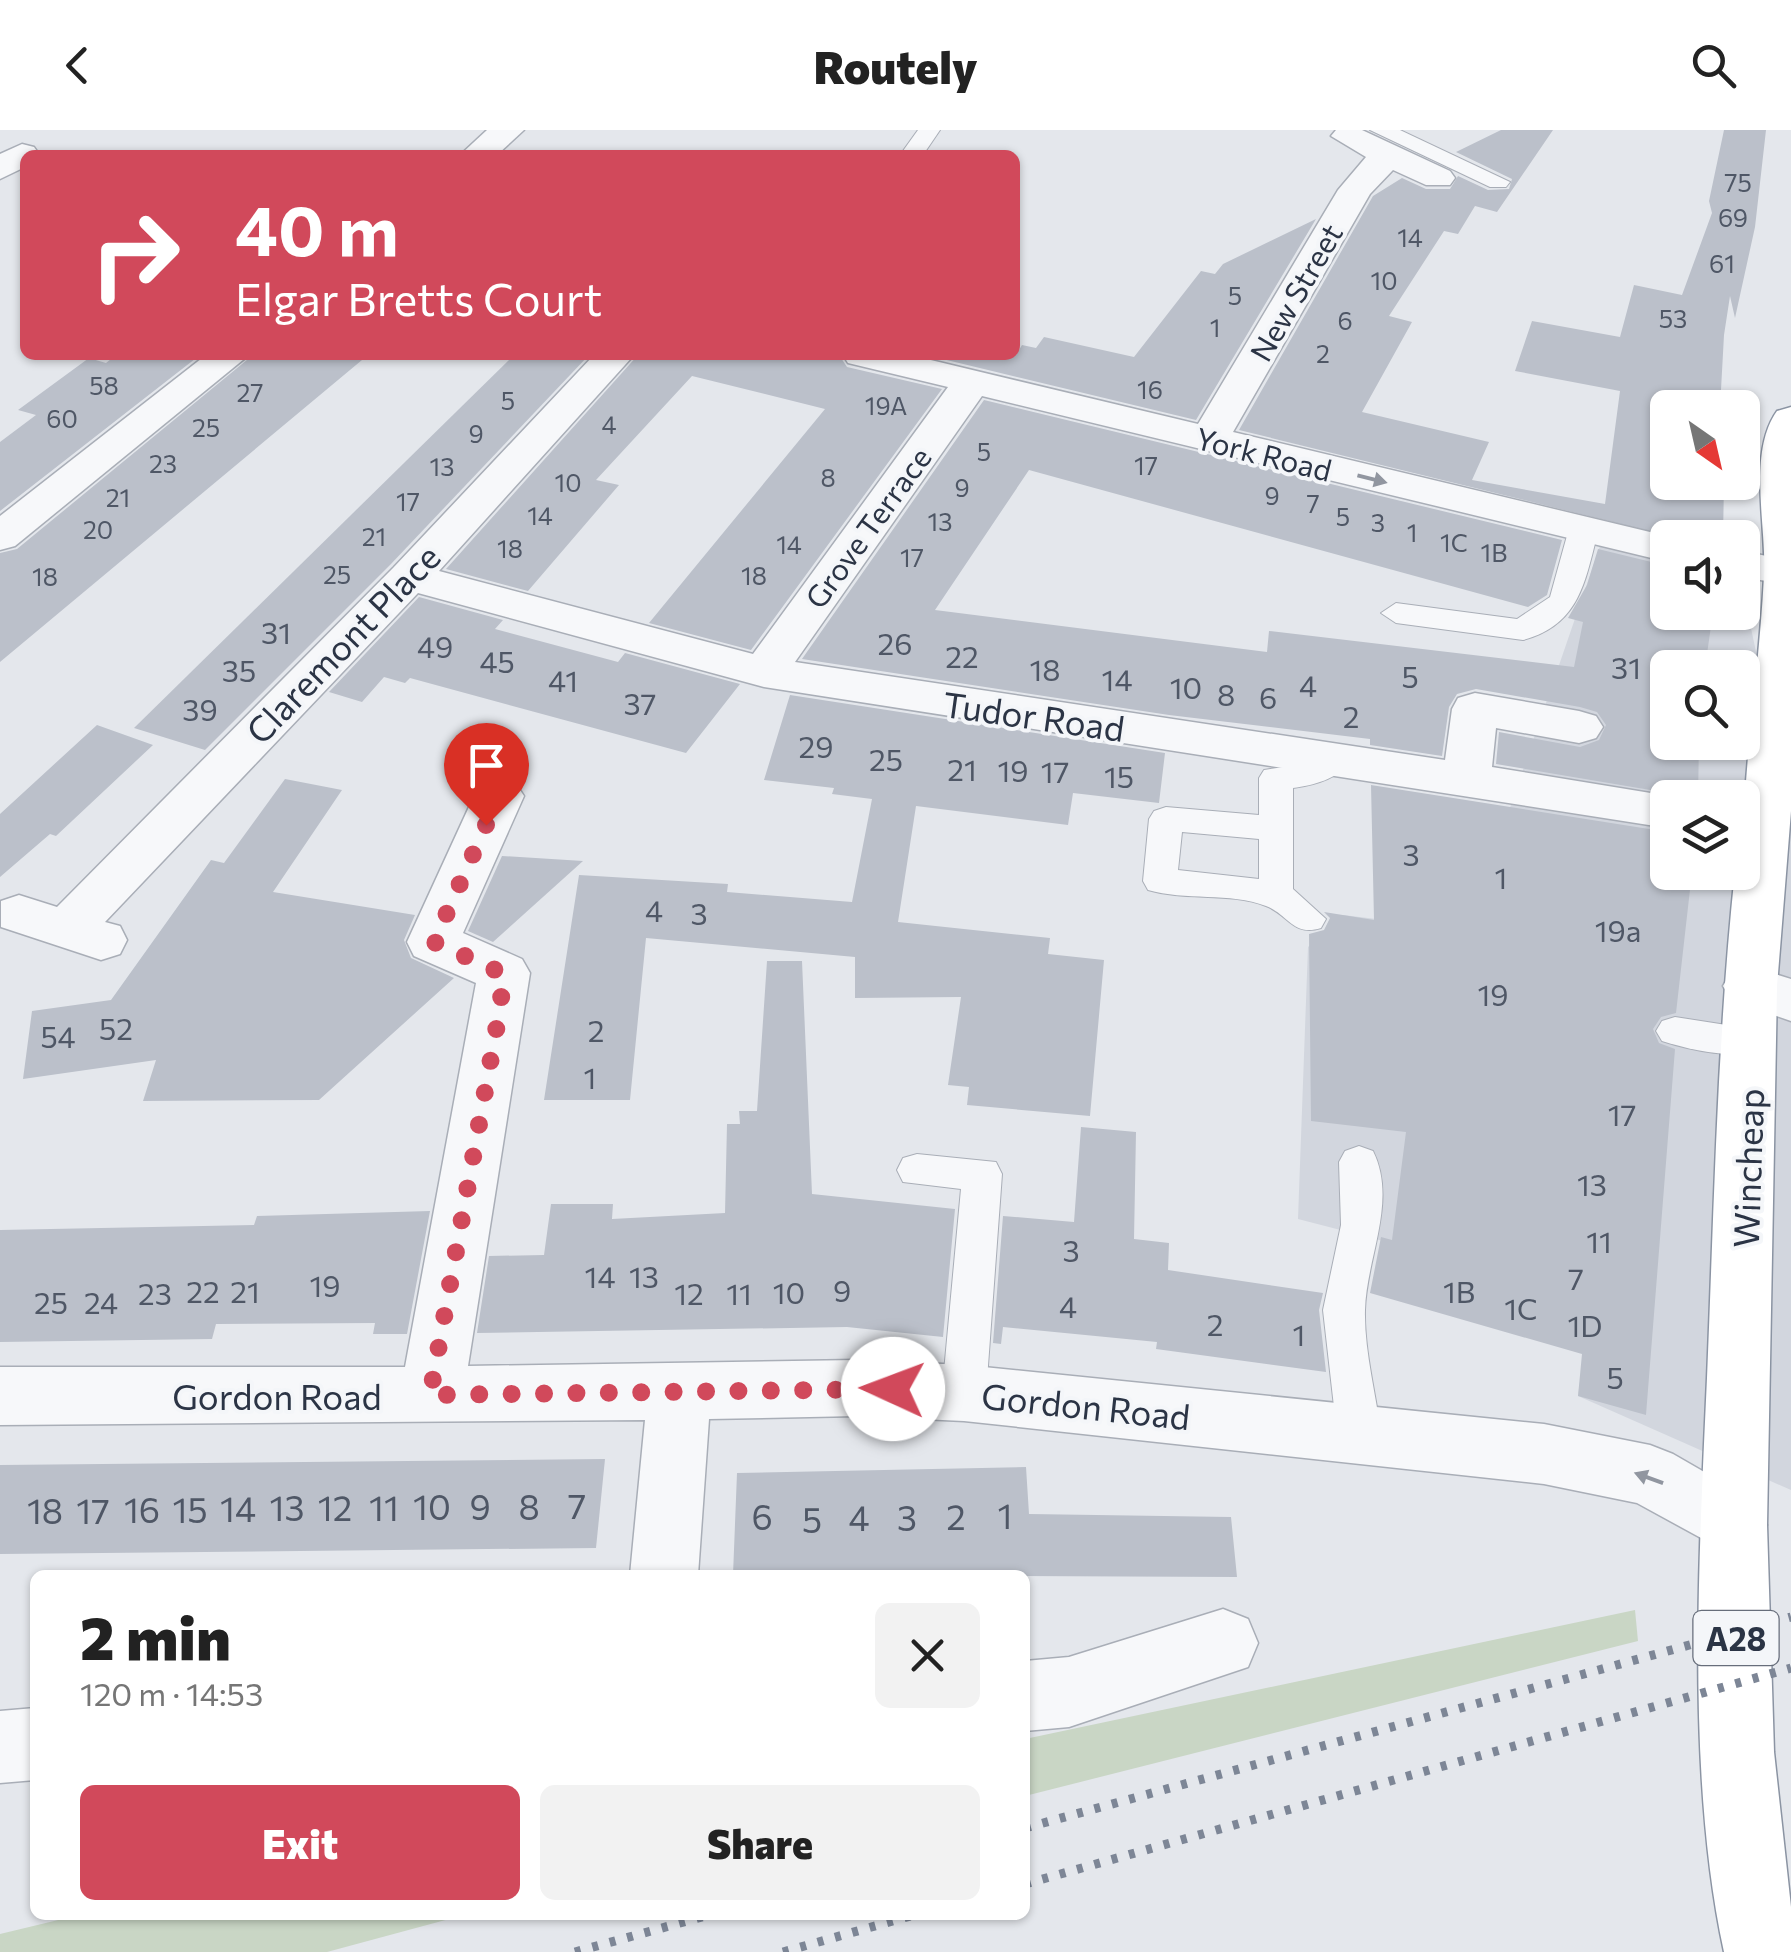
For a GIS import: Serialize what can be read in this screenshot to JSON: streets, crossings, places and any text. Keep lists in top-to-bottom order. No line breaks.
{"streets":{"highway":["Wincheap","A28"],"street":["New Street","York Road","Grove Terrace","Claremont Place","Tudor Road","Gordon Road"]},"crossings":[["New Street","York Road"],["York Road","Grove Terrace"],["Grove Terrace","Tudor Road"],["Claremont Place","Tudor Road"],["Wincheap","Gordon Road"]],"one_way":["York Road"],"house_numbers":["75","69","14","61","10","5","53","6","1","2","58","16","27","5","19A","60","4","25","9","5","23","17","13","8","10","9","9","21","17","7","14","5","13","3","20","1","21","1C","14","18","1B","17","25","18","18","31","26","49","22","45","31","18","35","5","14","41","4","10","8","6","37","39","2","29","25","21","19","17","15","3","1","4","3","19a","19","52","2","54","1","17","13","11","3","14","13","7","19","9","22","21","1B","10","23","12","11","25","24","4","1C","2","1D","1","5","7","10","9","8","13","12","11","14","16","15","18","17","1","6","2","4","3","5"],"north":"bottom right","page":{"header":"Routely","turn":["40 m","Elgar Bretts Court"],"heading":["2 min","120 m · 14:53"],"buttons":["Exit","Share"]}}
